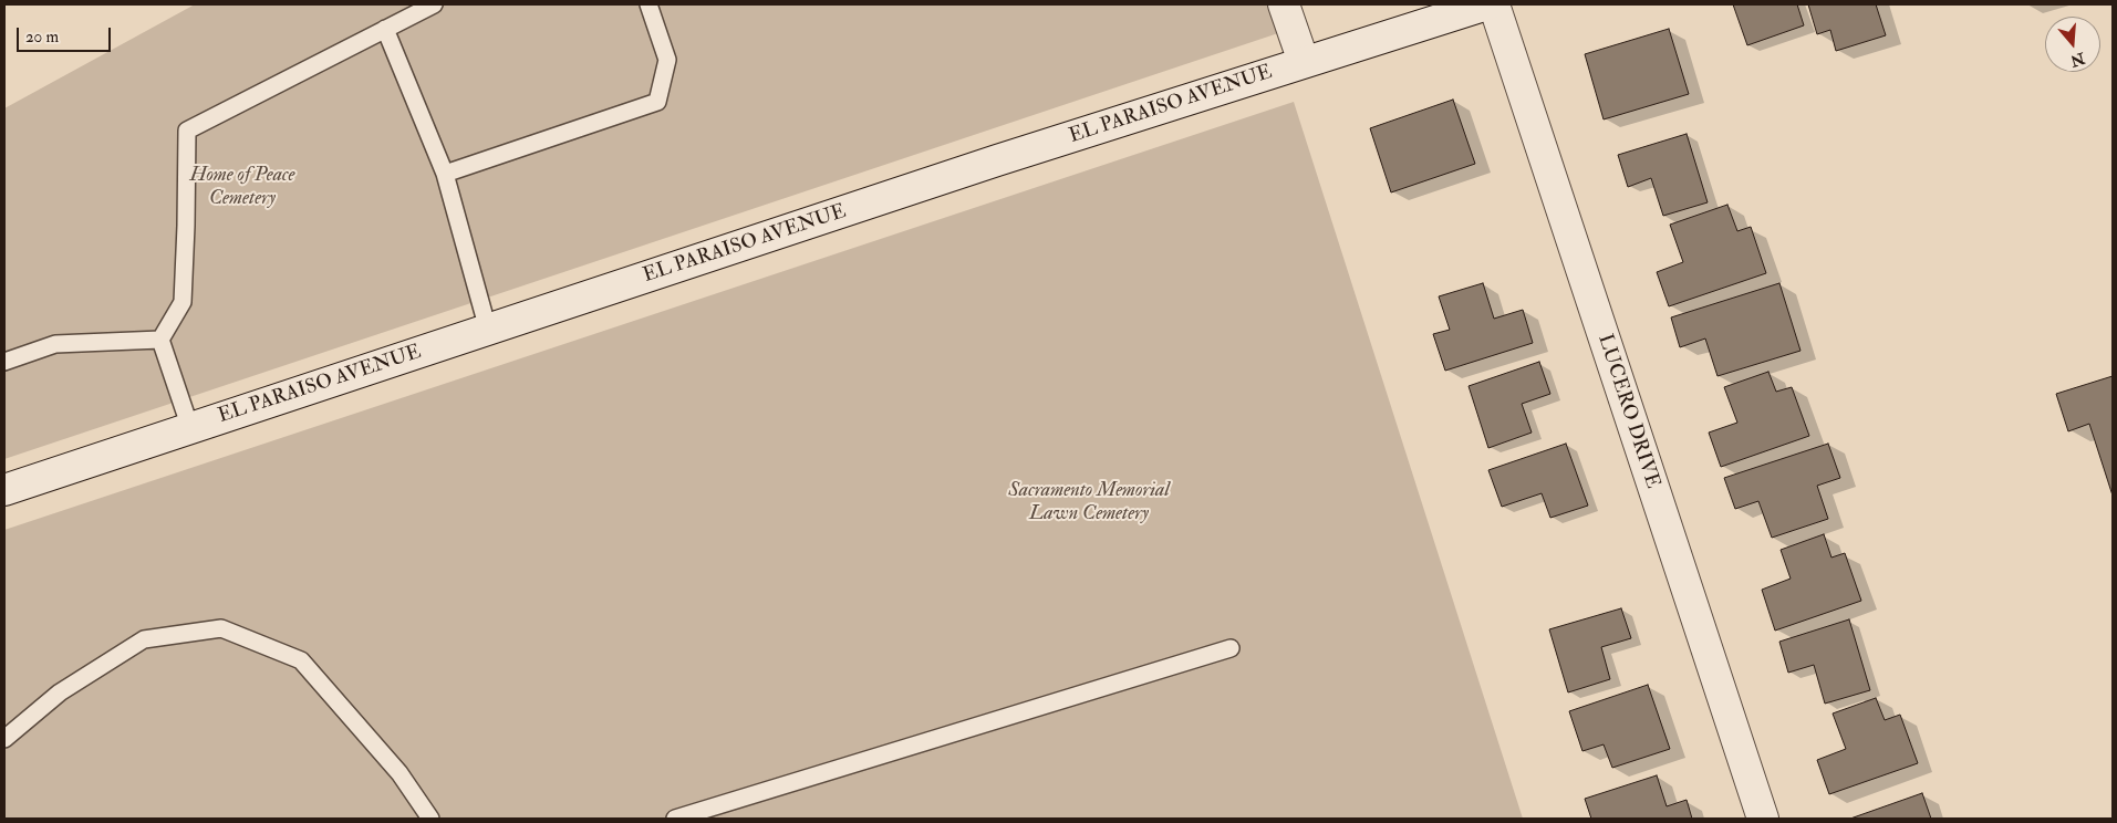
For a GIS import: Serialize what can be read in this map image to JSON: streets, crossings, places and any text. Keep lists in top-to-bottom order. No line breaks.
{"streets":{"street":["EL PARAISO AVENUE","LUCERO DRIVE"]},"parks":["Home of Peace Cemetery","Sacramento Memorial Lawn Cemetery"],"scale_bar":"20 m","north":"bottom"}
